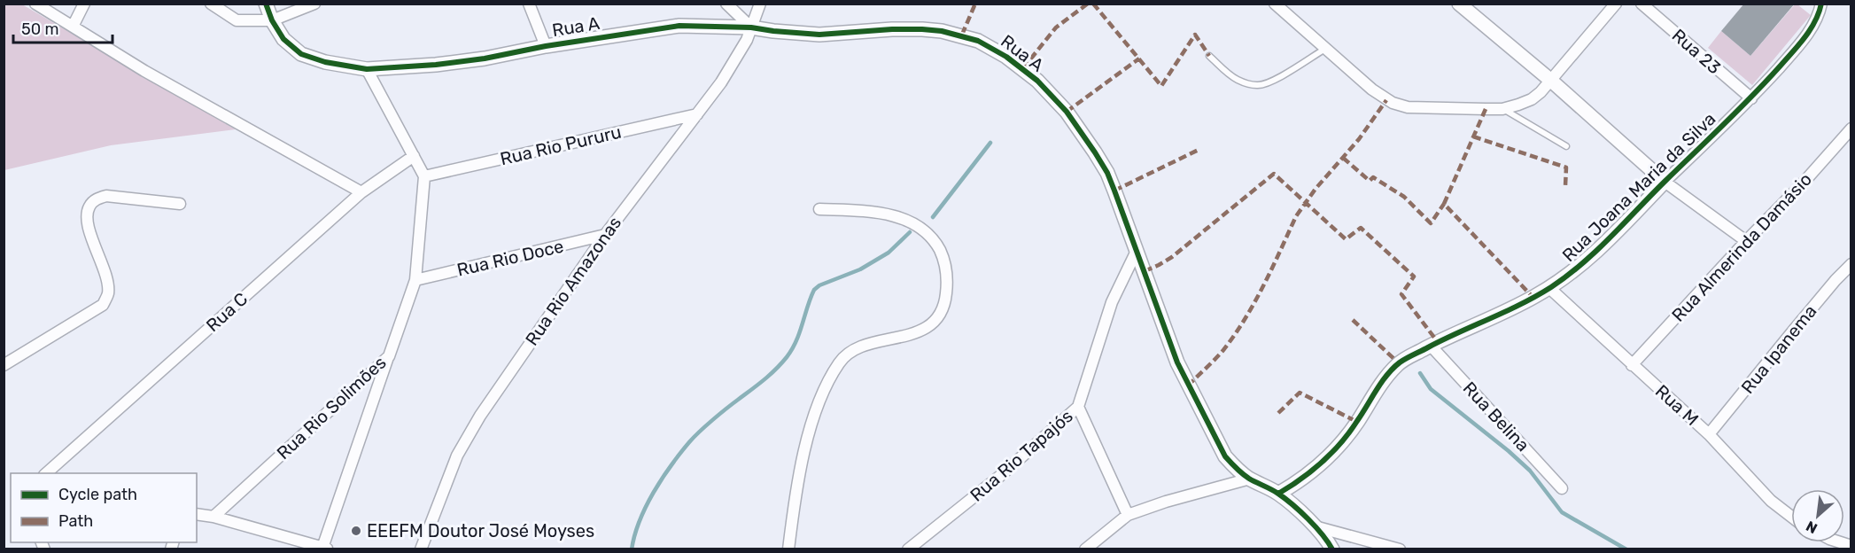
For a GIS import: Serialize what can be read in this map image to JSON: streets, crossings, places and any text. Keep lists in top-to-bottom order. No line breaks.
{"streets":{"street":["Rua A","Rua 23","Rua Rio Pururu","Rua Joana Maria da Silva","Rua Almerinda Damásio","Rua Rio Doce","Rua Rio Amazonas","Rua C","Rua Ipanema","Rua M","Rua Rio Solimões","Rua Belina","Rua Rio Tapajós"]},"crossings":[["Rua A","Rua Joana Maria da Silva"],["Rua A","Rua Rio Amazonas"],["Rua A","Rua Rio Tapajós"],["Rua 23","Rua Joana Maria da Silva"],["Rua Rio Pururu","Rua Rio Amazonas"],["Rua Rio Pururu","Rua Rio Solimões"],["Rua Joana Maria da Silva","Rua M"],["Rua Joana Maria da Silva","Rua Belina"],["Rua Almerinda Damásio","Rua M"],["Rua Rio Doce","Rua Rio Amazonas"],["Rua Rio Doce","Rua Rio Solimões"],["Rua Ipanema","Rua M"]],"places":["EEEFM Doutor José Moyses"],"legend":["Cycle path","Path"],"scale_bar":"50 m","north":"bottom left"}
